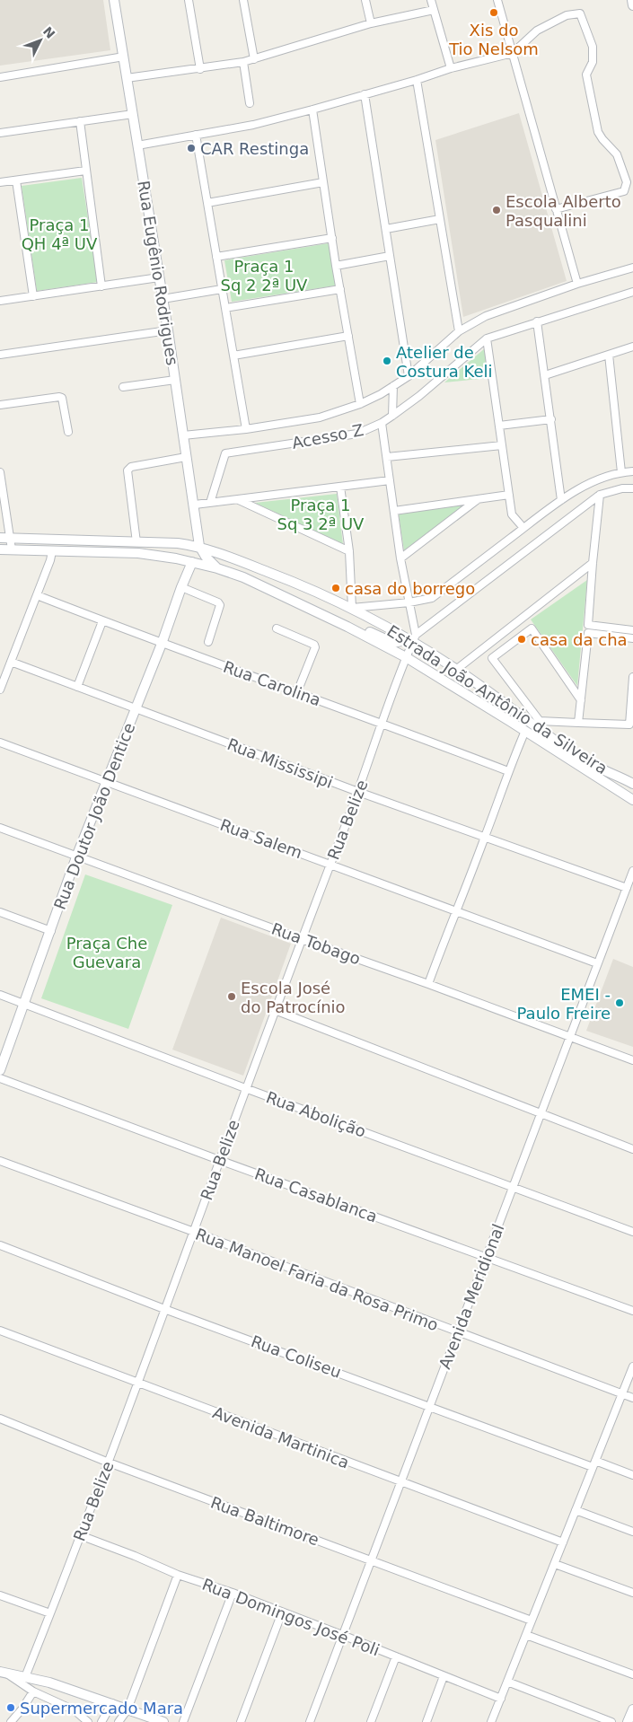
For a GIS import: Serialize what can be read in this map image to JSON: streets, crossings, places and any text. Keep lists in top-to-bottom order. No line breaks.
{"streets":{"main road":["Rua Eugênio Rodrigues","Estrada João Antônio da Silveira","Rua Doutor João Dentice"],"street":["Acesso Z","Rua Carolina","Rua Mississipi","Rua Belize","Rua Salem","Rua Tobago","Rua Abolição","Rua Casablanca","Rua Manoel Faria da Rosa Primo","Avenida Meridional","Rua Coliseu","Avenida Martinica","Rua Baltimore","Rua Domingos José Poli"]},"crossings":[["Rua Eugênio Rodrigues","Estrada João Antônio da Silveira"],["Rua Carolina","Rua Doutor João Dentice"],["Rua Carolina","Rua Belize"],["Estrada João Antônio da Silveira","Rua Doutor João Dentice"],["Estrada João Antônio da Silveira","Rua Belize"],["Rua Mississipi","Rua Doutor João Dentice"],["Rua Mississipi","Rua Belize"],["Rua Mississipi","Avenida Meridional"],["Rua Doutor João Dentice","Rua Salem"],["Rua Doutor João Dentice","Rua Tobago"],["Rua Doutor João Dentice","Rua Abolição"],["Rua Belize","Rua Salem"],["Rua Belize","Rua Tobago"],["Rua Belize","Rua Abolição"],["Rua Belize","Rua Casablanca"],["Rua Belize","Rua Manoel Faria da Rosa Primo"],["Rua Belize","Rua Coliseu"],["Rua Belize","Avenida Martinica"],["Rua Belize","Rua Baltimore"],["Rua Belize","Rua Domingos José Poli"],["Rua Salem","Avenida Meridional"],["Rua Tobago","Avenida Meridional"],["Rua Abolição","Avenida Meridional"],["Rua Casablanca","Avenida Meridional"],["Rua Manoel Faria da Rosa Primo","Avenida Meridional"],["Avenida Meridional","Rua Coliseu"],["Avenida Meridional","Avenida Martinica"],["Avenida Meridional","Rua Baltimore"],["Avenida Meridional","Rua Domingos José Poli"]],"parks":["Praça 1 QH 4ª UV","Praça 1 Sq 2 2ª UV","Praça 1 Sq 3 2ª UV","Praça Che Guevara"],"places":["Xis do Tio Nelsom","CAR Restinga","Escola Alberto Pasqualini","Atelier de Costura Keli","casa do borrego","casa da cha","Escola José do Patrocínio","EMEI - Paulo Freire","Supermercado Mara"],"north":"top right"}
